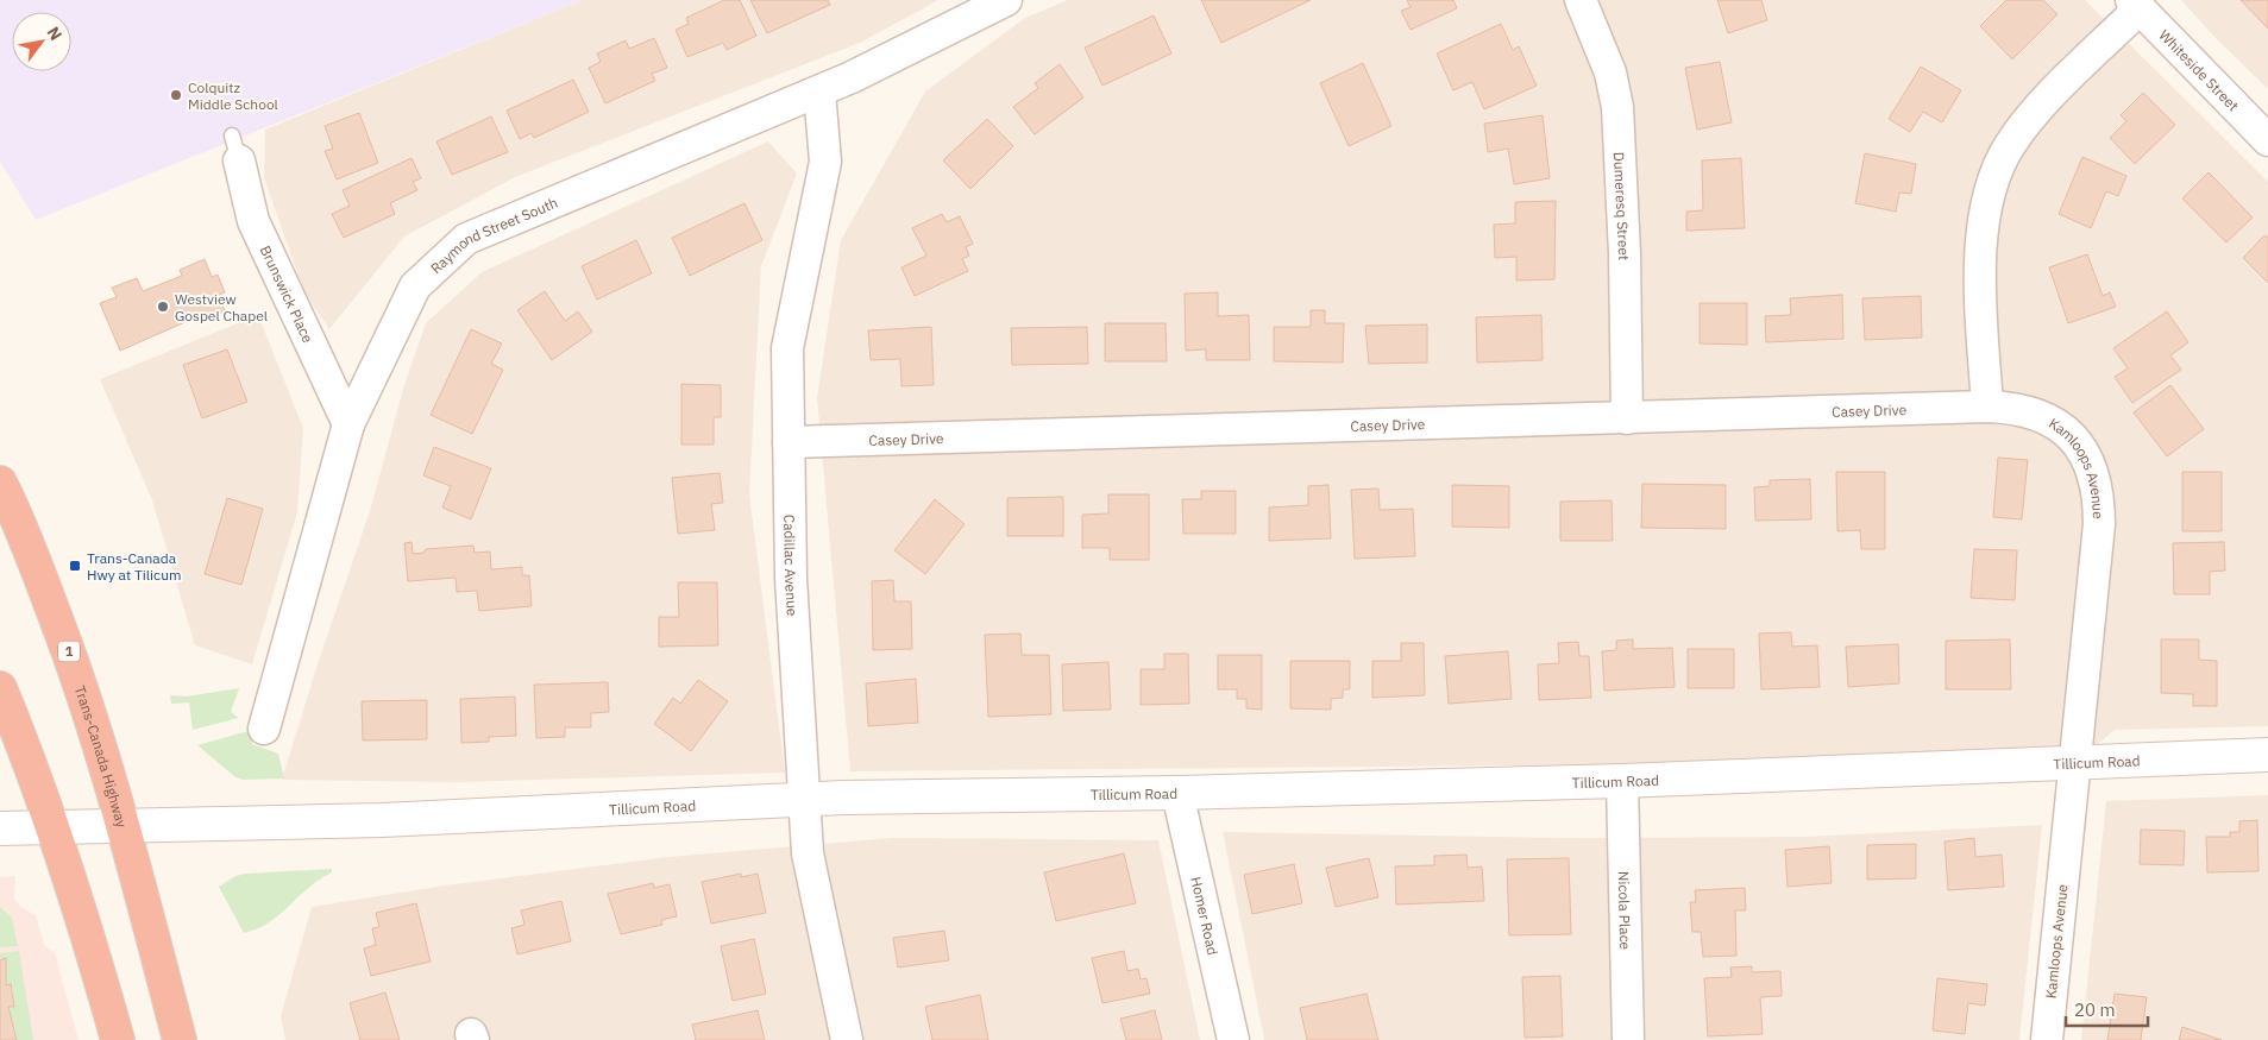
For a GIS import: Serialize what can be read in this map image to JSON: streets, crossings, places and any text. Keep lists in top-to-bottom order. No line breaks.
{"streets":{"highway":["1","Trans-Canada Highway"],"main road":["Tillicum Road"],"street":["Whiteside Street","Dumeresq Street","Raymond Street South","Brunswick Place","Casey Drive","Kamloops Avenue","Cadillac Avenue","Nicola Place","Homer Road"]},"crossings":[["Dumeresq Street","Casey Drive"],["Raymond Street South","Brunswick Place"],["Raymond Street South","Cadillac Avenue"],["Casey Drive","Kamloops Avenue"],["Casey Drive","Cadillac Avenue"],["Kamloops Avenue","Tillicum Road"],["Cadillac Avenue","Tillicum Road"],["Trans-Canada Highway","Tillicum Road"],["Tillicum Road","Nicola Place"],["Tillicum Road","Homer Road"]],"places":{"other":["Colquitz Middle School","Westview Gospel Chapel"],"transit":["Trans-Canada Hwy at Tilicum"]},"scale_bar":"20 m","north":"top right"}
